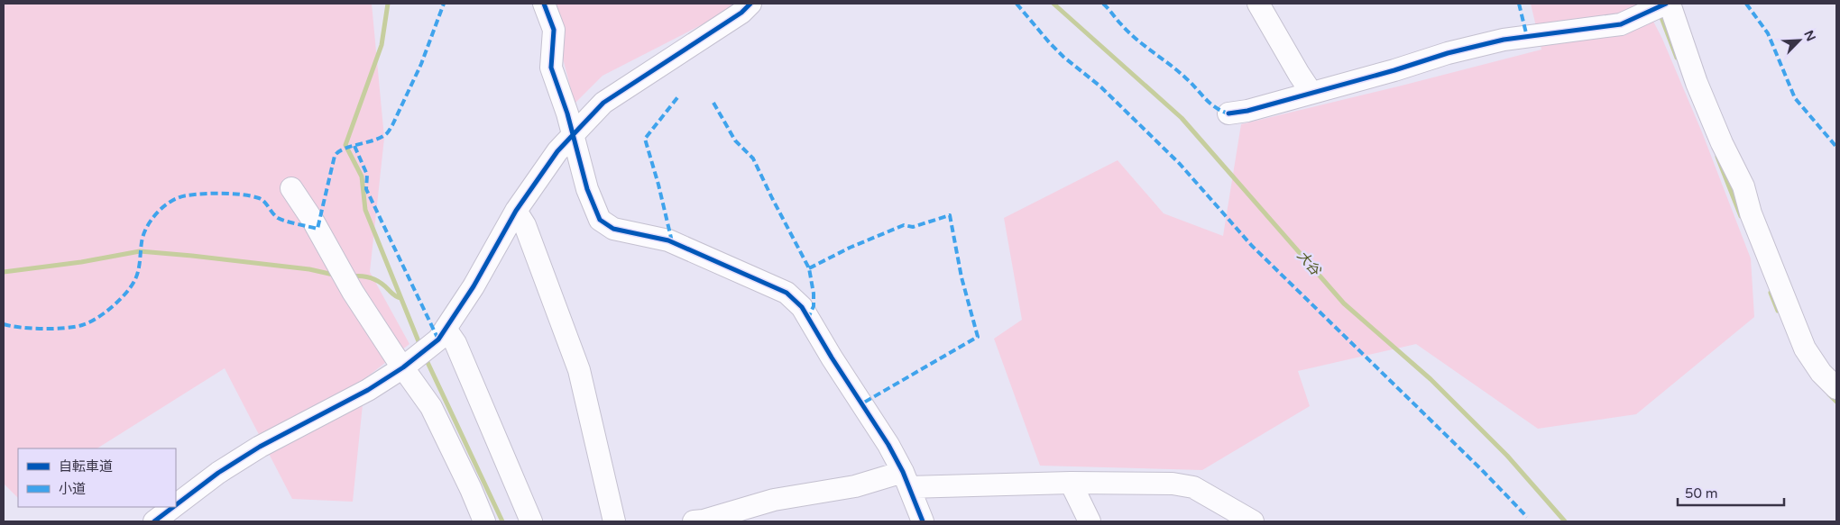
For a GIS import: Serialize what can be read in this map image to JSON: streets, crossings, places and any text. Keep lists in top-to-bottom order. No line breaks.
{"water":["大谷"],"legend":["自転車道","小道"],"scale_bar":"50 m","north":"top right"}
